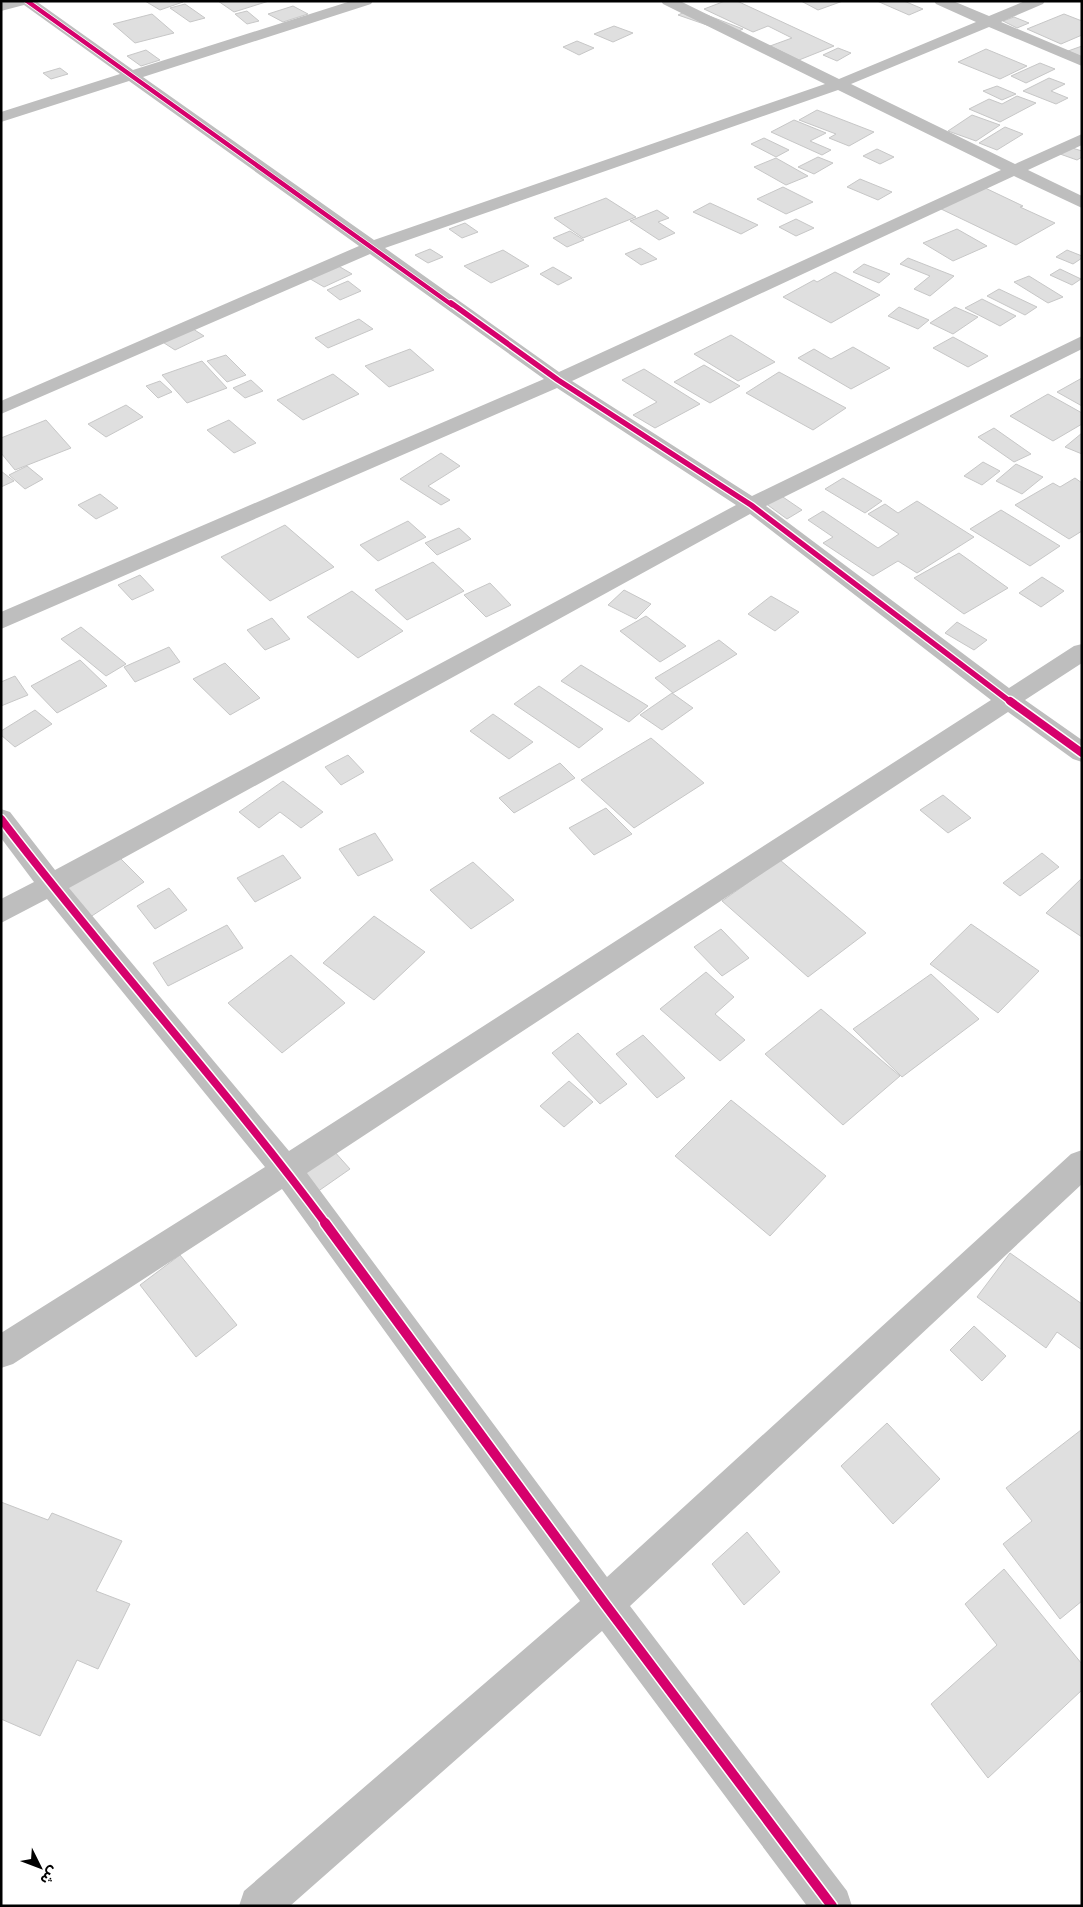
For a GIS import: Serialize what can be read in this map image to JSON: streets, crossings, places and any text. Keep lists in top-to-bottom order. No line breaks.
{"north":"bottom right"}
